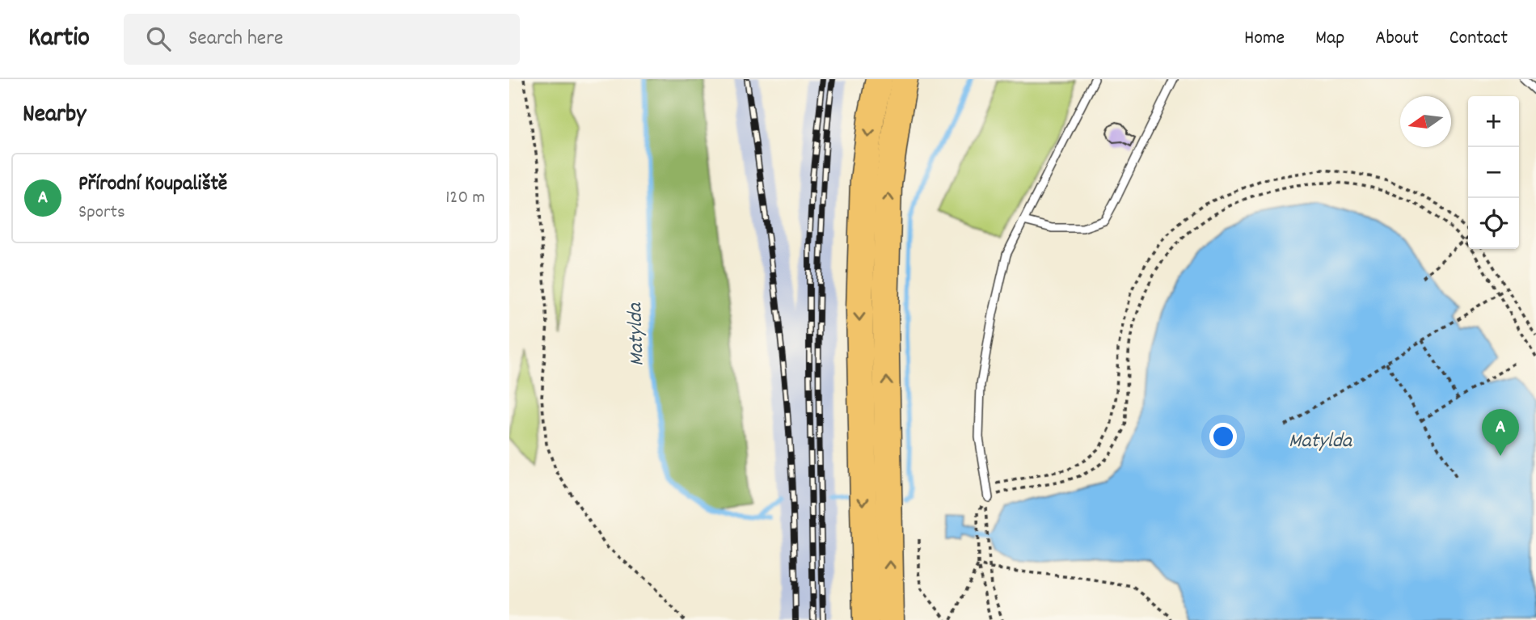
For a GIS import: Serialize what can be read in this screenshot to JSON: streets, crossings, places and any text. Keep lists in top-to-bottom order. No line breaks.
{"water":["Matylda"],"north":"left","page":{"header":"Kartio","search":"Search here","nav":["Home","Map","About","Contact"],"heading":"Nearby","map_buttons":["+","−"],"list":[{"mark":"A","name":"Přírodní Koupaliště","note":"Sports","value":"120 m"}],"pins":"A"}}
